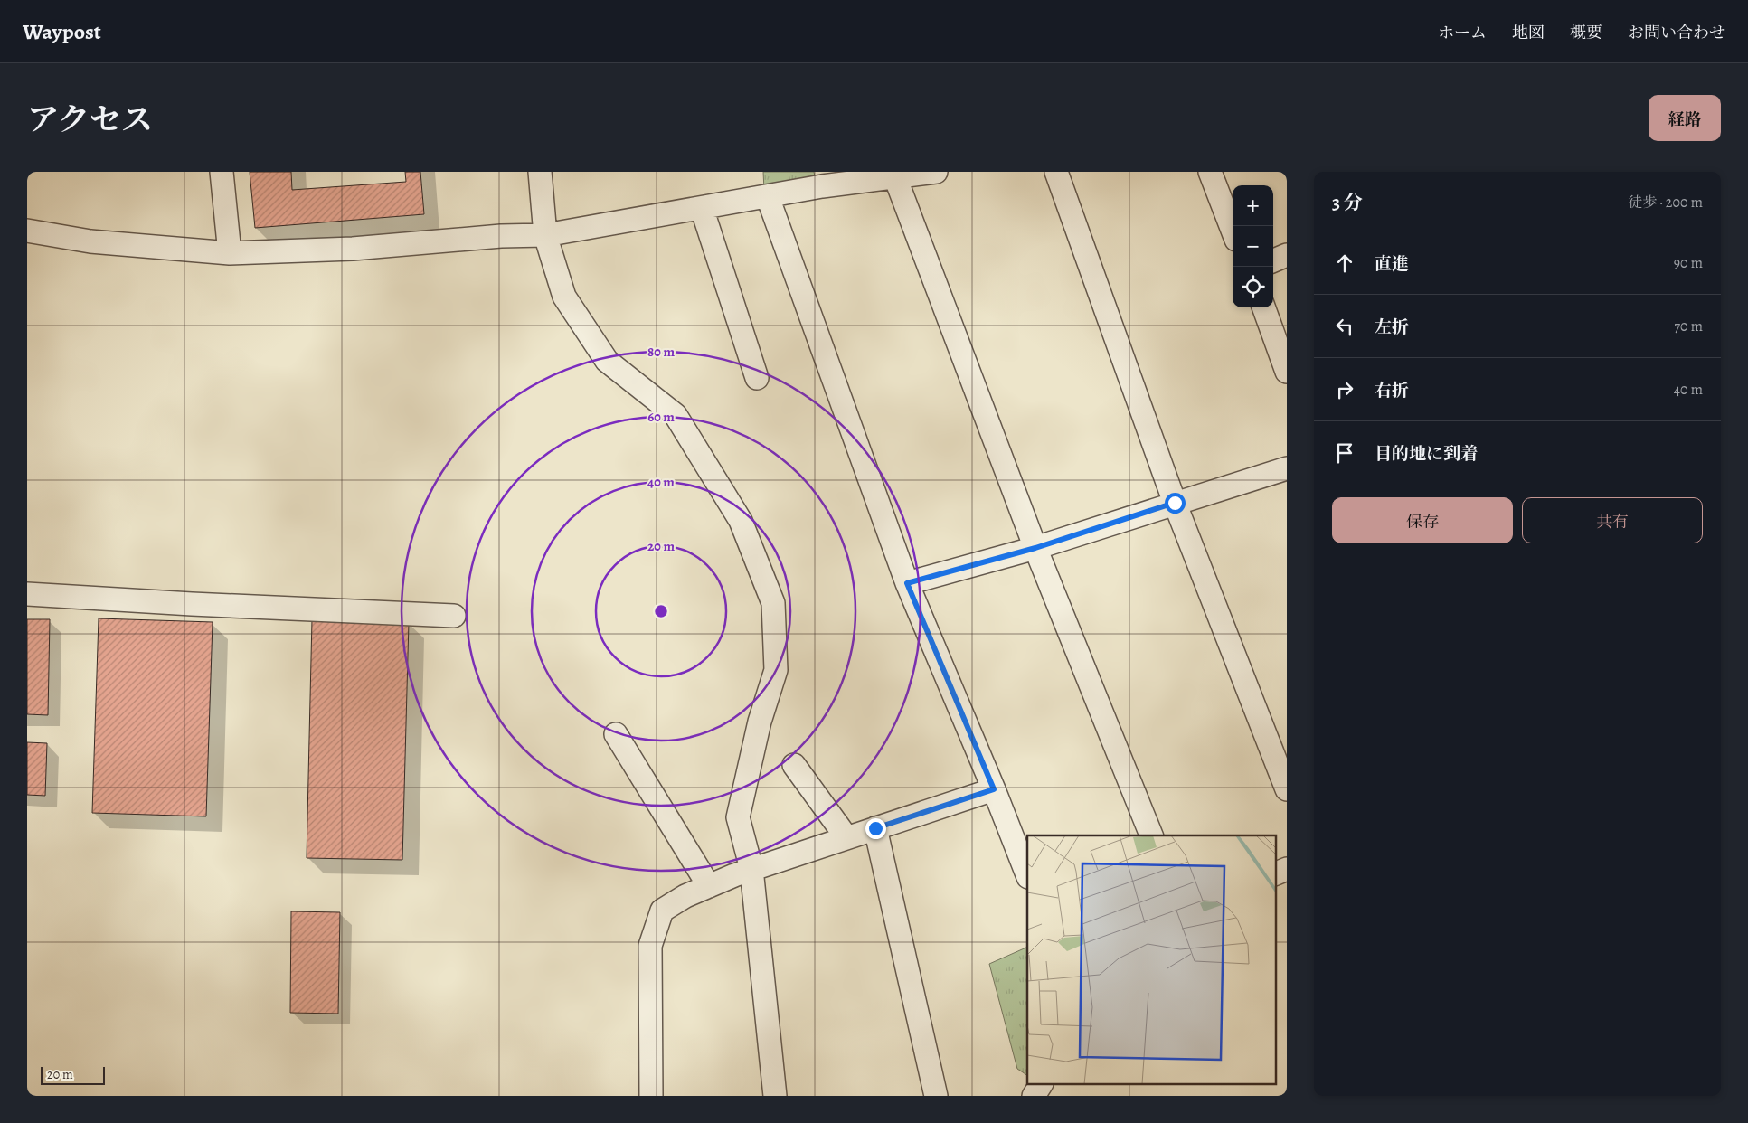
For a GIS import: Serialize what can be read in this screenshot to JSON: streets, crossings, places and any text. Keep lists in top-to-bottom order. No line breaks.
{"scale_bar":"20 m","page":{"header":"Waypost","nav":["ホーム","地図","概要","お問い合わせ"],"title":"アクセス","buttons":["経路",["保存","共有"]],"heading":["3 分","徒歩 · 200 m"],"map_buttons":["+","−"],"list":[["直進","90 m"],["左折","70 m"],["右折","40 m"],"目的地に到着"],"scale":"20 m"},"rings":["80 m","60 m","40 m","20 m"]}
